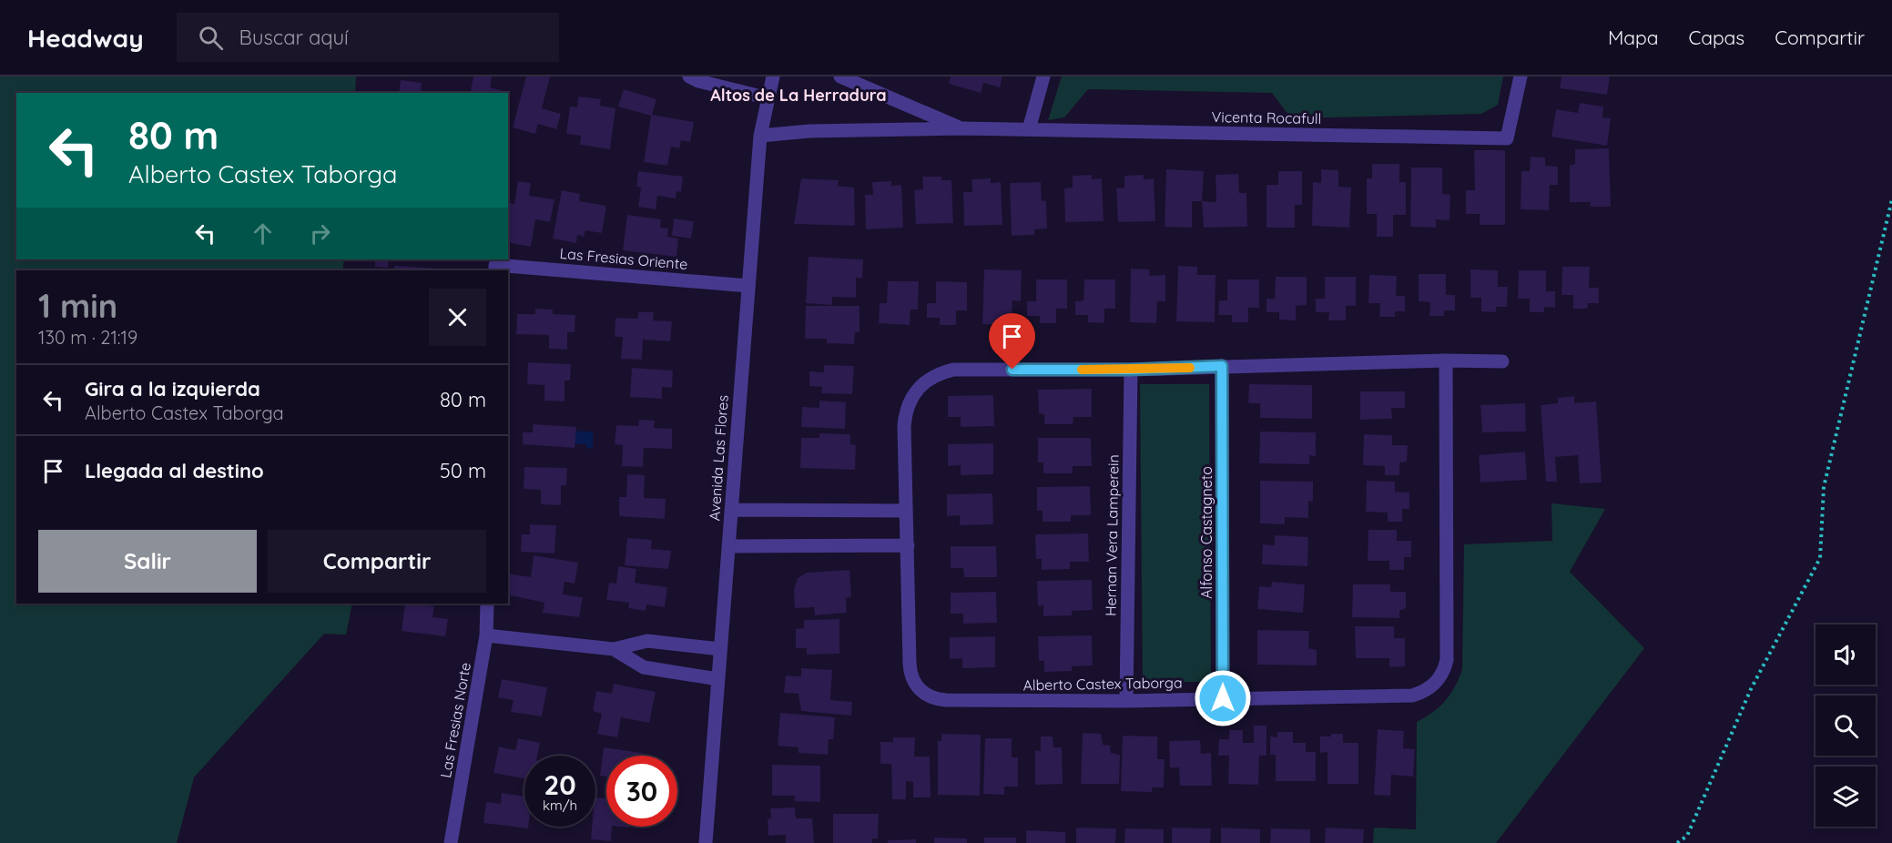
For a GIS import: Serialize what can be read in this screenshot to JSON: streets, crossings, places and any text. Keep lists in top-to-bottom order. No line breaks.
{"streets":{"street":["Vicenta Rocafull","Las Fresias Oriente","Avenida Las Flores","Alfonso Castagneto","Hernan Vera Lamperein","Alberto Castex Taborga","Las Fresias Norte"]},"crossings":[["Vicenta Rocafull","Avenida Las Flores"],["Las Fresias Oriente","Avenida Las Flores"],["Alfonso Castagneto","Alberto Castex Taborga"],["Hernan Vera Lamperein","Alberto Castex Taborga"]],"districts":["Altos de La Herradura"],"page":{"header":"Headway","search":"Buscar aquí","nav":["Mapa","Capas","Compartir"],"turn":["80 m","Alberto Castex Taborga"],"heading":["1 min","130 m · 21:19"],"list":[{"name":"Gira a la izquierda","note":"Alberto Castex Taborga","value":"80 m"},{"name":"Llegada al destino","value":"50 m"}],"buttons":["Salir","Compartir"],"speed":"20 km/h","limit":"30"}}
